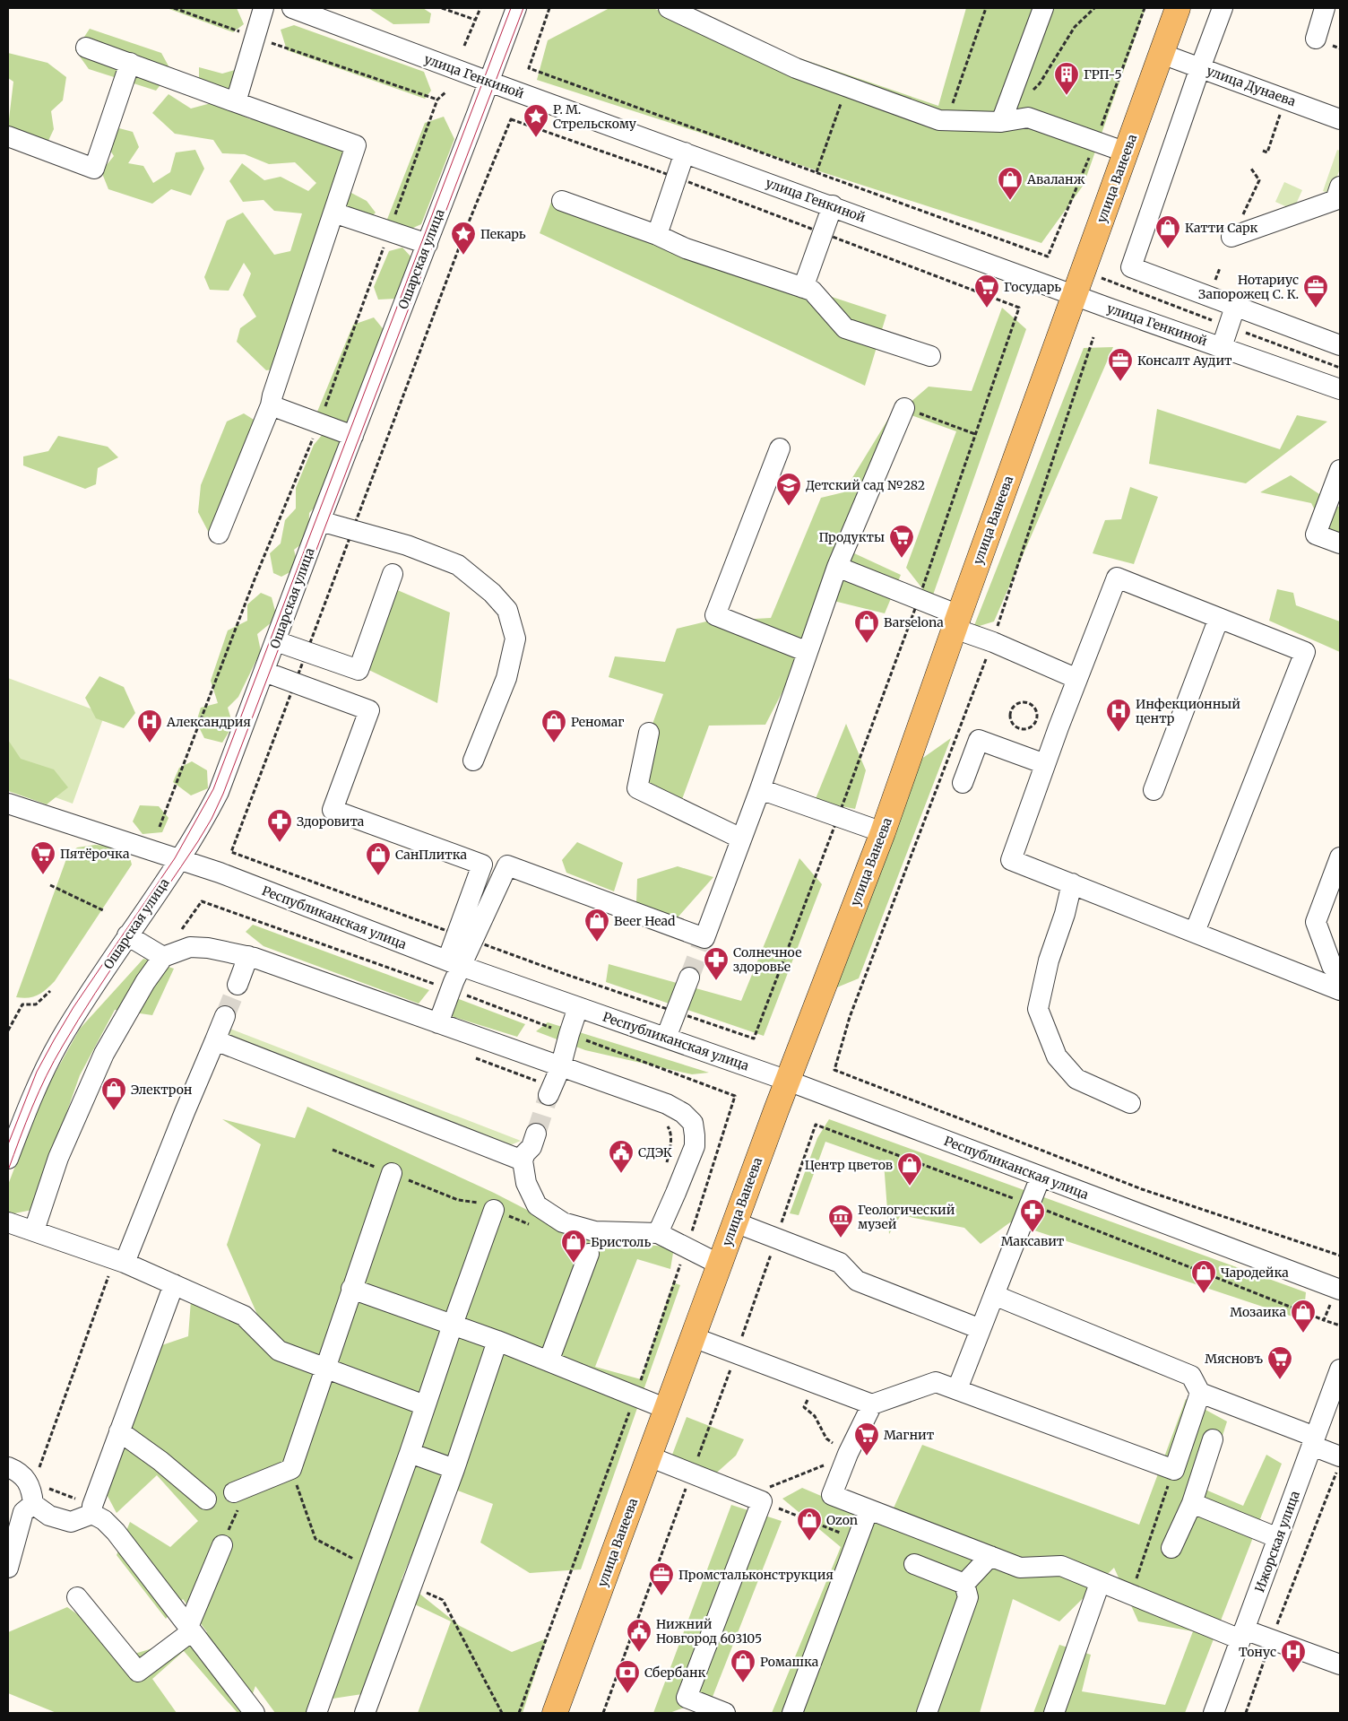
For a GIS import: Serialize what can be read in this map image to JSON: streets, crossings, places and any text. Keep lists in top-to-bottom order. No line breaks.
{"streets":{"main road":["улица Ванеева"],"street":["улица Генкиной","улица Дунаева","Ошарская улица","Республиканская улица","Ижорская улица"]},"crossings":[["улица Генкиной","улица Ванеева"],["улица Генкиной","Ошарская улица"],["улица Дунаева","улица Ванеева"],["улица Ванеева","Республиканская улица"],["Ошарская улица","Республиканская улица"]],"places":{"building":["ГРП-5"],"place":["Р. М. Стрельскому","Пекарь"],"shop":["Аваланж","Катти Сарк","Barselona","Реномаг","СанПлитка","Beer Head","Электрон","Центр цветов","Бристоль","Чародейка","Мозаика","Ozon","Ромашка"],"supermarket":["Государь","Продукты","Пятёрочка","Мясновъ","Магнит"],"office":["Нотариус Запорожец С. К.","Консалт Аудит","Промстальконструкция"],"school or university":["Детский сад №282"],"hospital":["Инфекционный центр","Александрия","Тонус"],"pharmacy":["Здоровита","Солнечное здоровье","Максавит"],"public building":["СДЭК","Нижний Новгород 603105"],"museum":["Геологический музей"],"bank":["Сбербанк"]}}
